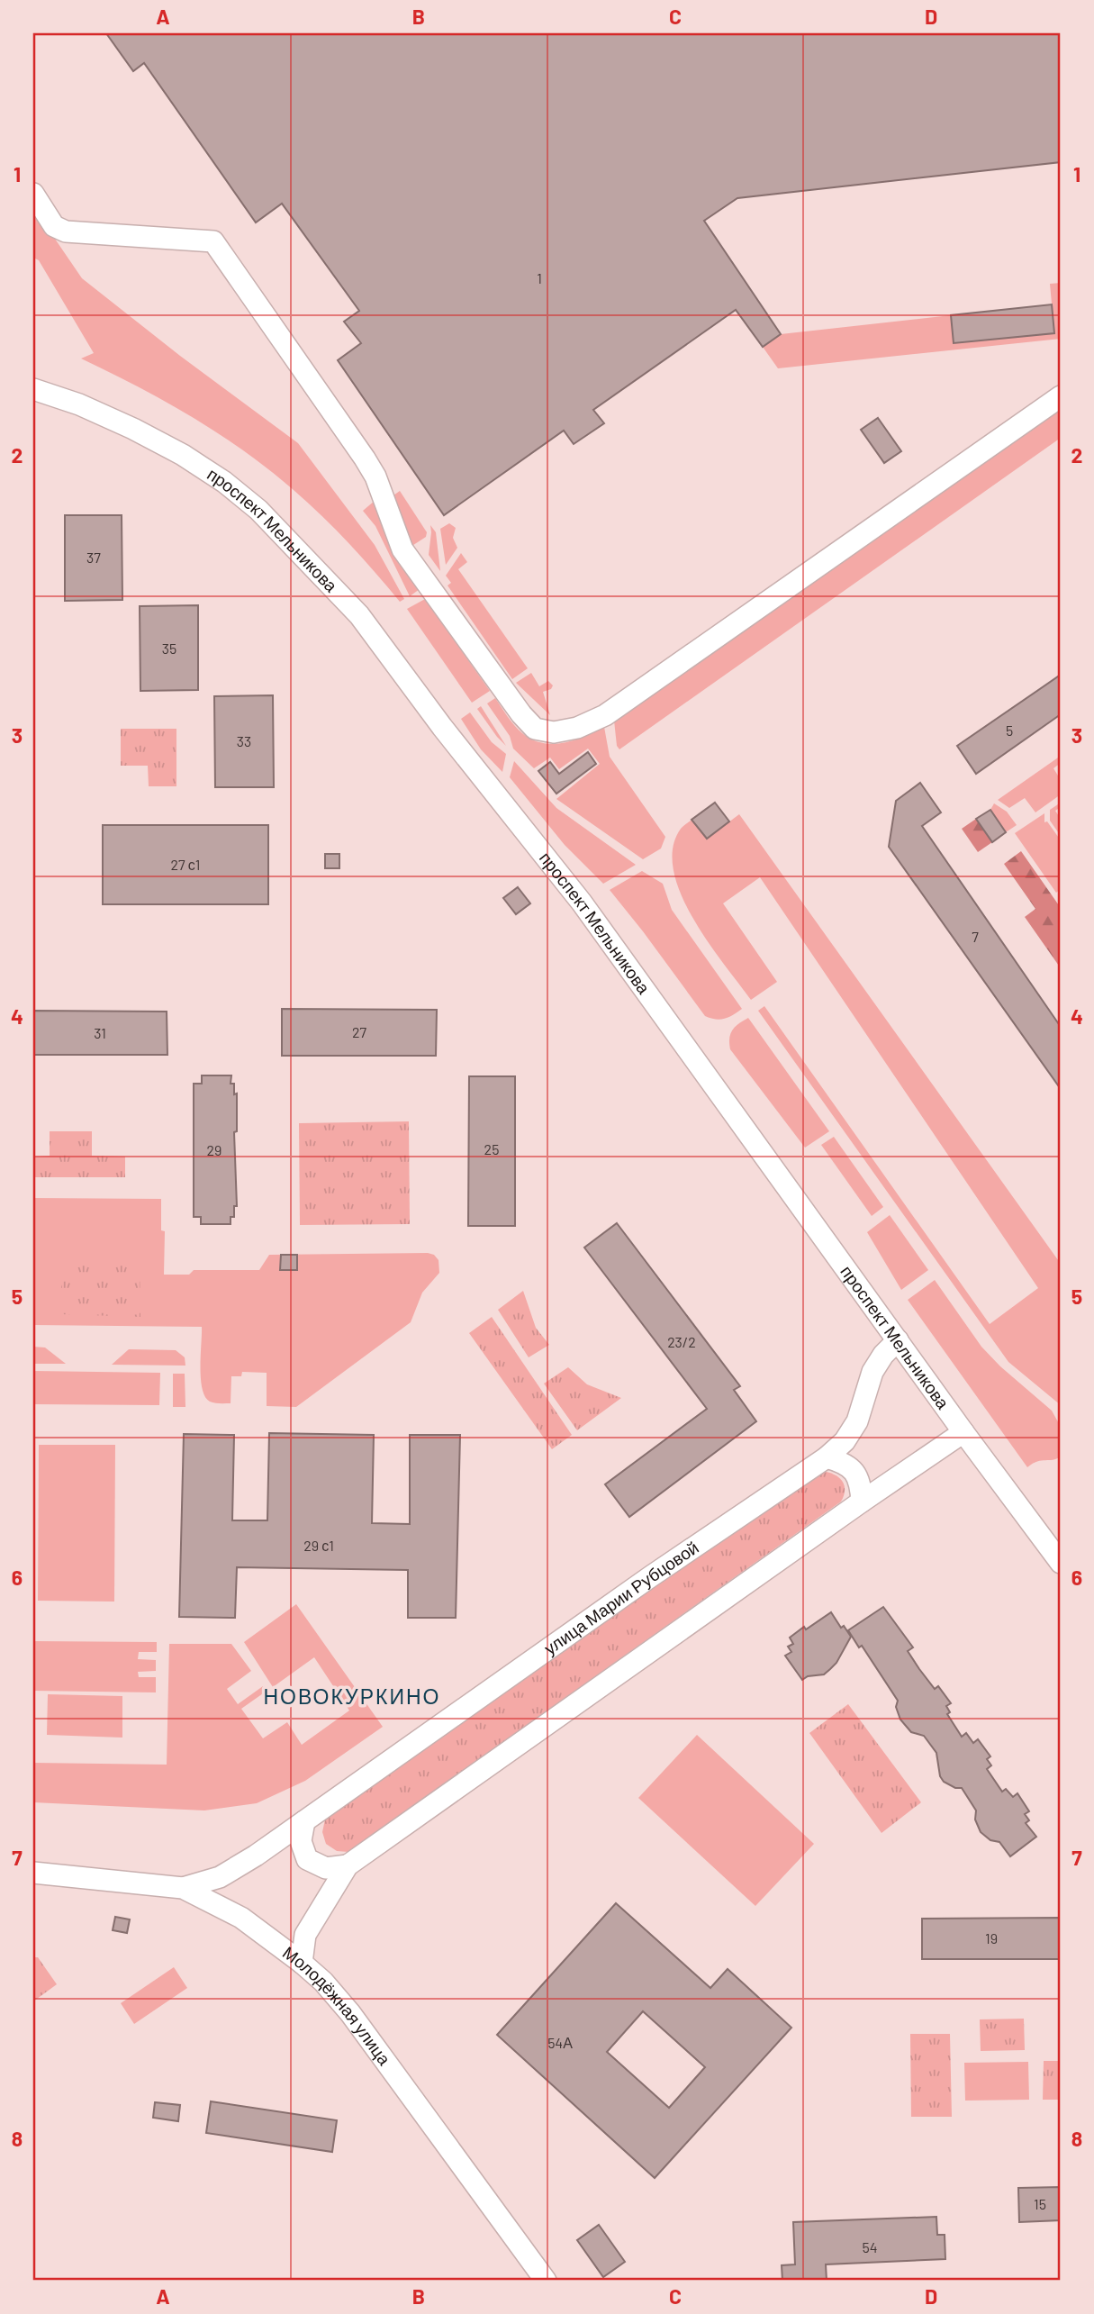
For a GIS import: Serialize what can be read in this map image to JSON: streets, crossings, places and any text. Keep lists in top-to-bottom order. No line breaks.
{"streets":{"street":["проспект Мельникова","улица Марии Рубцовой","Молодёжная улица"]},"crossings":[["проспект Мельникова","улица Марии Рубцовой"],["улица Марии Рубцовой","Молодёжная улица"]],"districts":["НОВОКУРКИНО"],"house_numbers":["1","37","35","5","33","27 с1","7","27","31","25","29","23/2","29 с1","19","54А","15","54"],"grid":{"columns":["A","B","C","D"],"rows":["1","2","3","4","5","6","7","8"]}}
